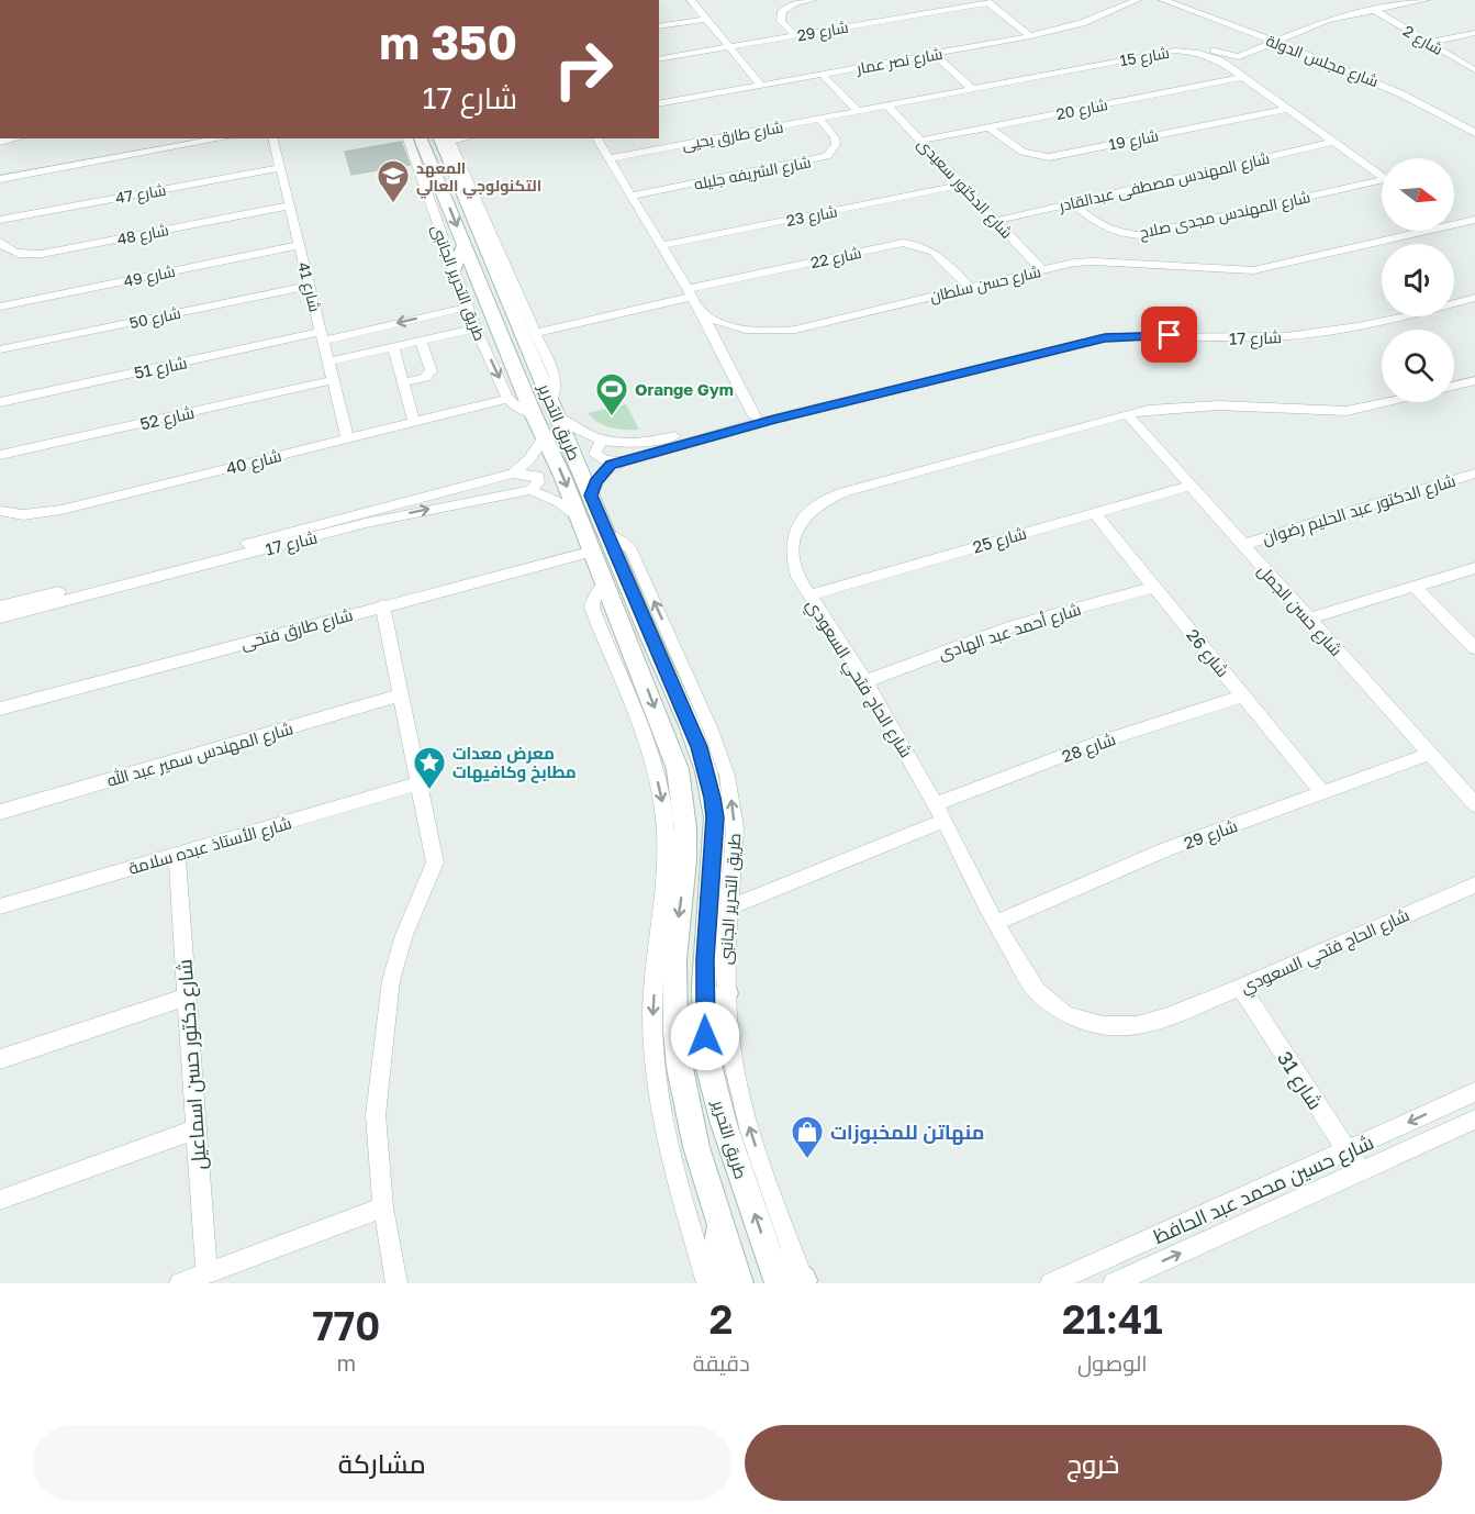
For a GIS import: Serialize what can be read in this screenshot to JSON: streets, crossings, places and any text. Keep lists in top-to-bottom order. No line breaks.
{"streets":{"street":["شارع 29","شارع 2","شارع 15","شارع نصر عمار","شارع مجلس الدولة","شارع 20","شارع طارق يحيى","شارع 19","شارع الشريفه جليله","شارع المهندس مصطفى عبدالقادر","شارع الدكتور سعيدى","شارع 47","شارع المهندس مجدى صلاح","شارع 23","شارع 48","شارع 22","شارع 49","طريق التحرير الجانبى","شارع حسن سلطان","شارع 41","شارع 50","شارع 17","شارع 51","شارع 52","طريق التحرير","شارع 40","شارع الدكتور عبد الحليم رضوان","شارع 25","شارع حسن الجمل","شارع طارق فتحى","شارع أحمد عبد الهادى","شارع 26","شارع الحاج فتحي السعودي","شارع 28","شارع المهندس سمير عبد الله","شارع الأستاذ عبده سلامة","شارع دكتور حسن اسماعيل","شارع 31","شارع حسين محمد عبد الحافظ"]},"crossings":[["شارع 29","شارع حسن الجمل"],["شارع 29","شارع 26"],["شارع 29","شارع الحاج فتحي السعودي"],["شارع 2","شارع 15"],["شارع 2","شارع مجلس الدولة"],["شارع 15","شارع 20"],["شارع 15","شارع طارق يحيى"],["شارع 15","شارع 19"],["شارع 15","شارع المهندس مصطفى عبدالقادر"],["شارع 15","شارع الدكتور سعيدى"],["شارع 20","شارع 19"],["شارع 20","شارع الدكتور سعيدى"],["شارع طارق يحيى","شارع الشريفه جليله"],["شارع المهندس مصطفى عبدالقادر","شارع الدكتور سعيدى"],["شارع المهندس مصطفى عبدالقادر","شارع المهندس مجدى صلاح"],["شارع الدكتور سعيدى","شارع 23"],["شارع الدكتور سعيدى","شارع حسن سلطان"],["شارع 47","شارع 41"],["شارع 48","شارع 41"],["شارع 22","شارع حسن سلطان"],["شارع 22","طريق التحرير"],["شارع 49","شارع 41"],["طريق التحرير الجانبى","شارع 51"],["طريق التحرير الجانبى","طريق التحرير"],["طريق التحرير الجانبى","شارع 40"],["شارع 41","شارع 50"],["شارع 41","شارع 51"],["شارع 41","شارع 52"],["شارع 41","شارع 40"],["شارع 17","طريق التحرير"],["طريق التحرير","شارع طارق فتحى"],["شارع الدكتور عبد الحليم رضوان","شارع حسن الجمل"],["شارع 25","شارع حسن الجمل"],["شارع 25","شارع 26"],["شارع 25","شارع الحاج فتحي السعودي"],["شارع حسن الجمل","شارع الحاج فتحي السعودي"],["شارع أحمد عبد الهادى","شارع 26"],["شارع أحمد عبد الهادى","شارع الحاج فتحي السعودي"],["شارع 26","شارع 28"],["شارع الحاج فتحي السعودي","شارع 28"],["شارع الحاج فتحي السعودي","شارع 31"],["شارع الأستاذ عبده سلامة","شارع دكتور حسن اسماعيل"],["شارع 31","شارع حسين محمد عبد الحافظ"]],"places":{"school or university":["المعهد التكنولوجي العالي"],"sports":["Orange Gym"],"place":["معرض معدات مطابخ وكافيهات"],"shop":["منهاتن للمخبوزات"]},"north":"right","page":{"turn":["350 m","شارع 17"],"eta":["21:41","الوصول","2","دقيقة","770","m"],"buttons":["خروج","مشاركة"]}}
